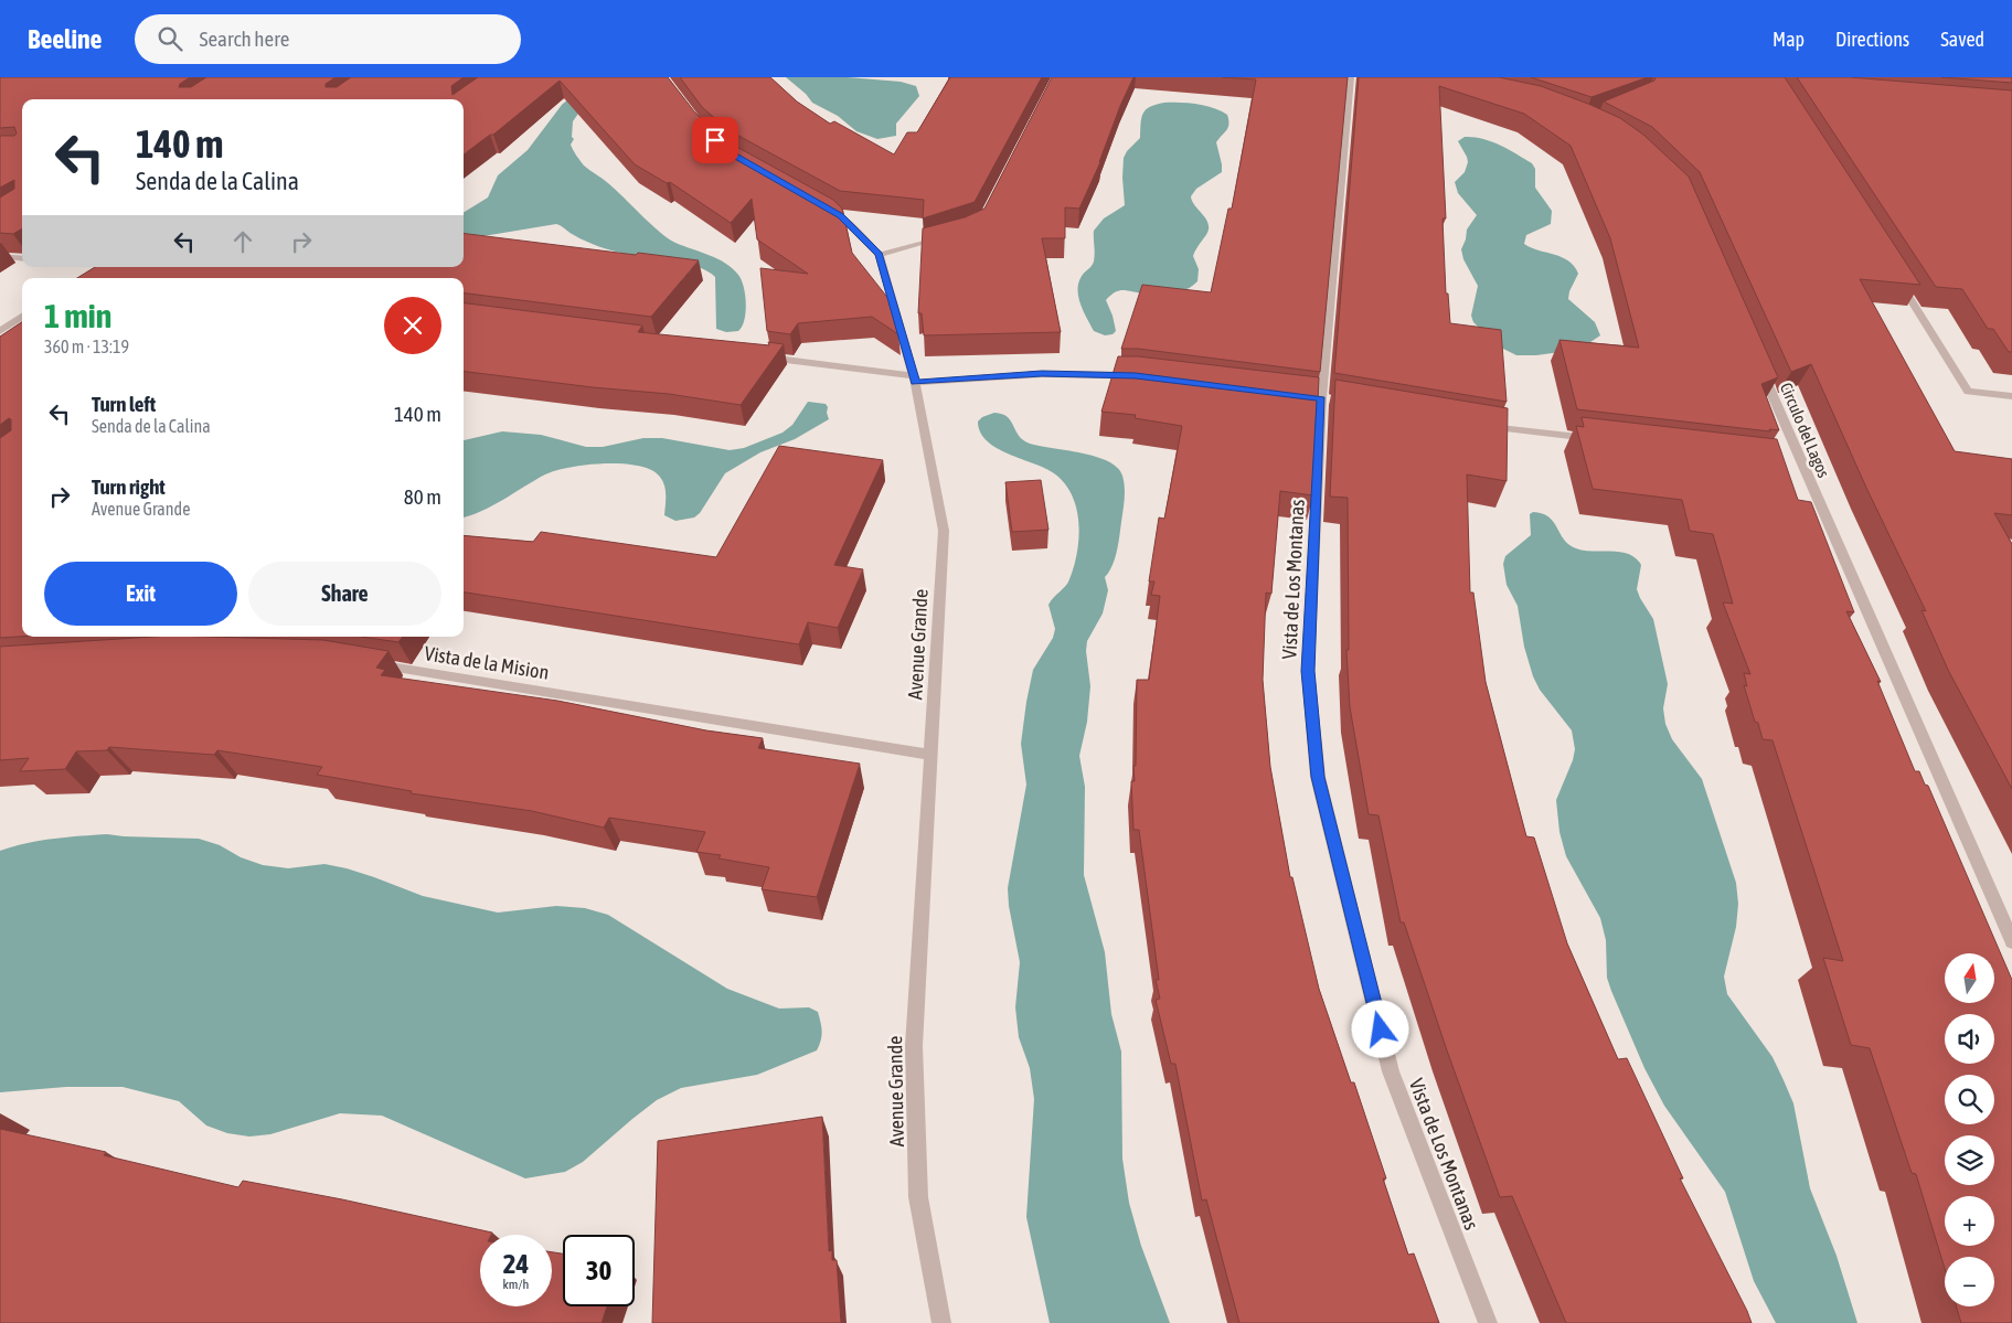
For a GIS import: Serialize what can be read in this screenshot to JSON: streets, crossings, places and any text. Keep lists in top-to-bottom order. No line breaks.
{"streets":{"street":["Circulo del Lagos","Vista de Los Montanas","Avenue Grande","Vista de la Mision"]},"crossings":[["Avenue Grande","Vista de la Mision"]],"north":"top","page":{"header":"Beeline","search":"Search here","nav":["Map","Directions","Saved"],"turn":["140 m","Senda de la Calina"],"heading":["1 min","360 m · 13:19"],"list":[{"name":"Turn left","note":"Senda de la Calina","value":"140 m"},{"name":"Turn right","note":"Avenue Grande","value":"80 m"}],"buttons":["Exit","Share"],"map_buttons":["+","−"],"speed":"24 km/h","limit":"30"}}
